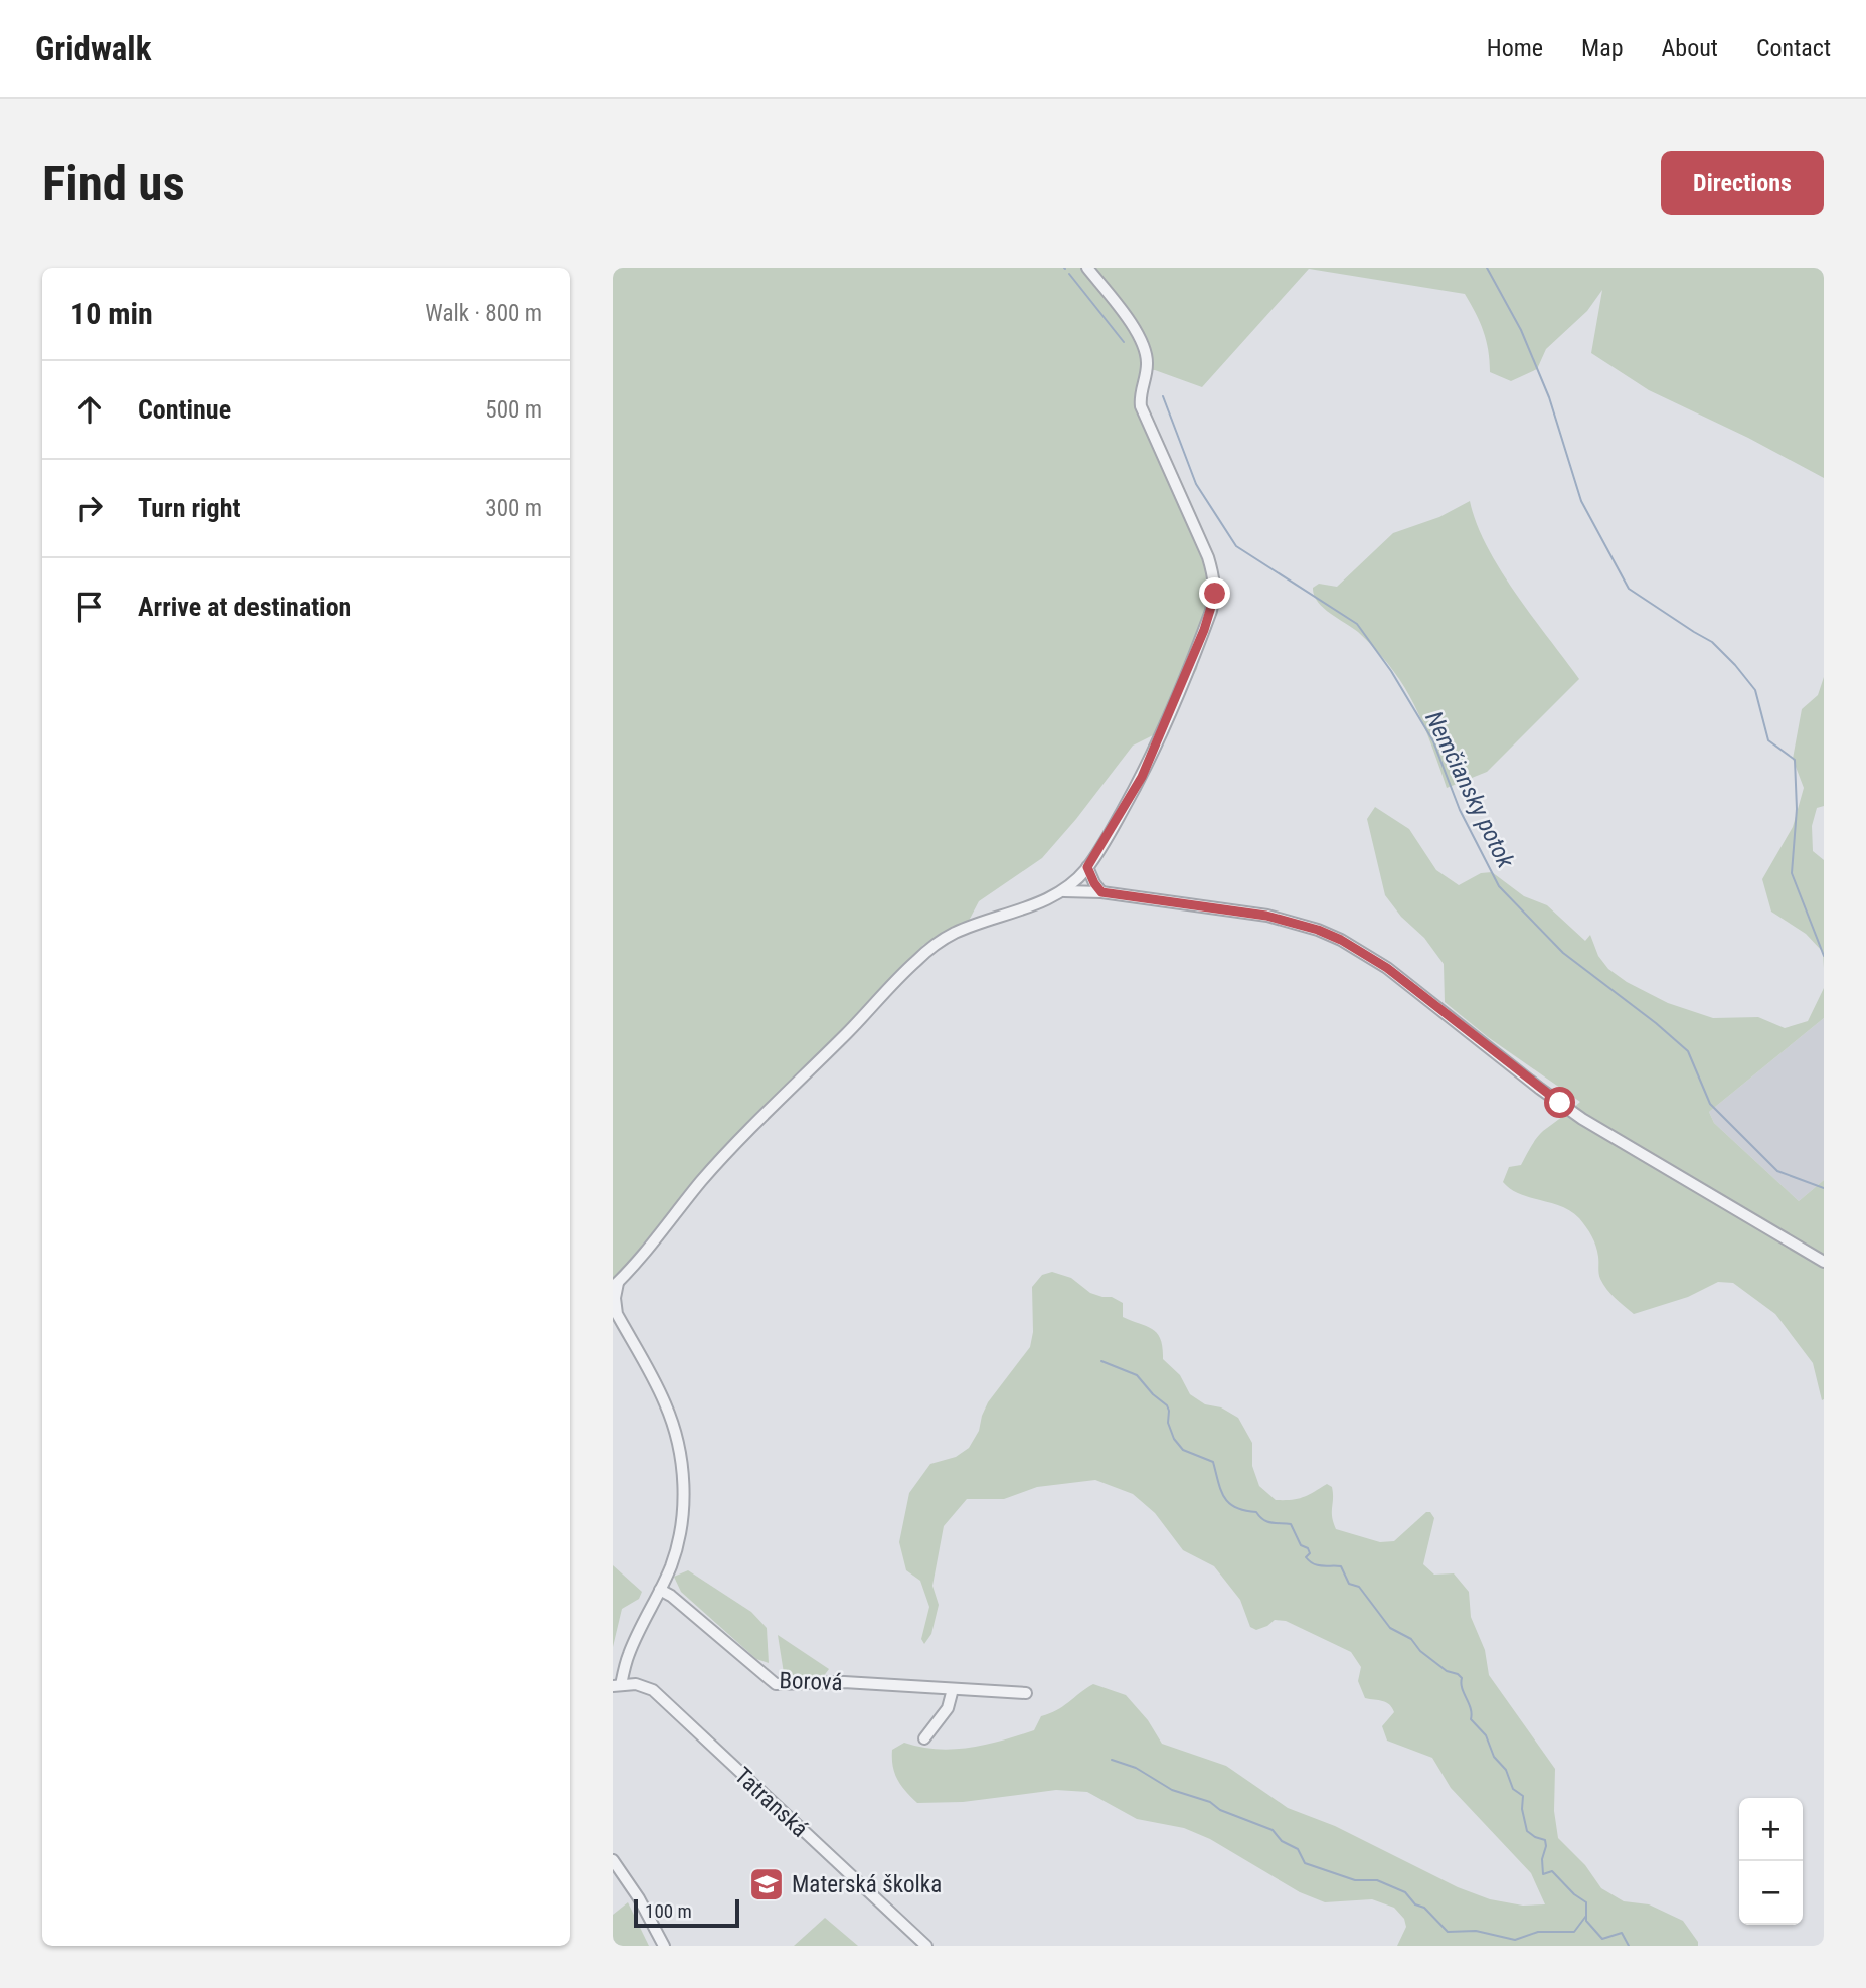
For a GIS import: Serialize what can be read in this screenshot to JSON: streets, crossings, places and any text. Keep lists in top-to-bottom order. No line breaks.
{"streets":{"street":["Borová","Tatranská"]},"water":["Nemčiansky potok"],"places":{"school or university":["Materská školka"]},"scale_bar":"100 m","page":{"header":"Gridwalk","nav":["Home","Map","About","Contact"],"buttons":"Directions","title":"Find us","heading":["10 min","Walk · 800 m"],"list":[["Continue","500 m"],["Turn right","300 m"],"Arrive at destination"],"map_buttons":["+","−"],"scale":"100 m"}}
